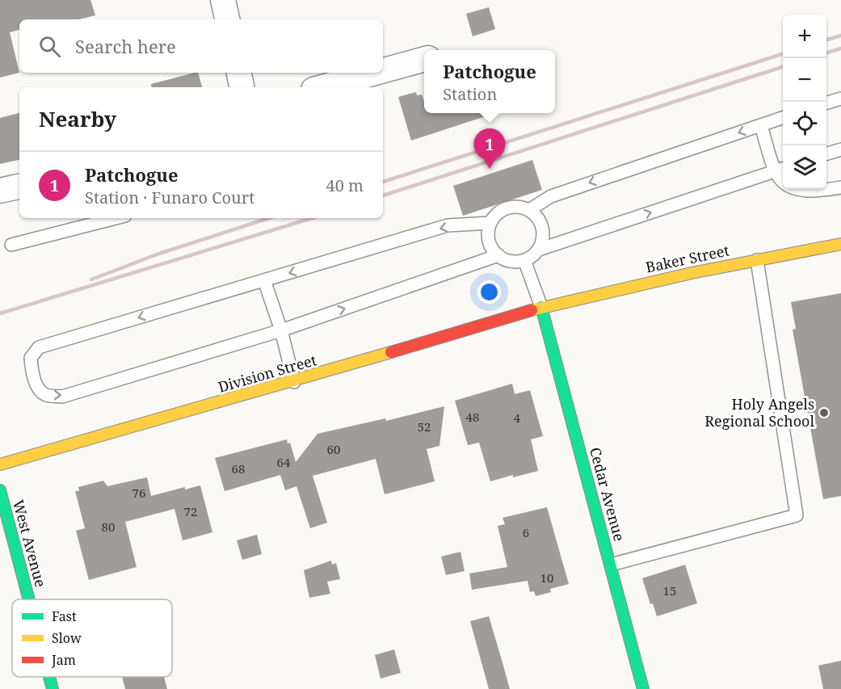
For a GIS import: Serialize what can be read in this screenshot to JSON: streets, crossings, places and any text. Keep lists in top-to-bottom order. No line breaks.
{"streets":{"street":["Baker Street","Division Street","Cedar Avenue","West Avenue"]},"crossings":[["Baker Street","Division Street"],["Baker Street","Cedar Avenue"],["Division Street","Cedar Avenue"]],"places":["Holy Angels Regional School"],"house_numbers":["48","4","52","60","64","68","76","72","80","6","10","15"],"legend":["Fast","Slow","Jam"],"page":{"map_buttons":["+","−"],"search":"Search here","popup":["Patchogue","Station"],"heading":"Nearby","pins":"1","list":[{"mark":"1","name":"Patchogue","note":"Station · Funaro Court","value":"40 m"}]}}
